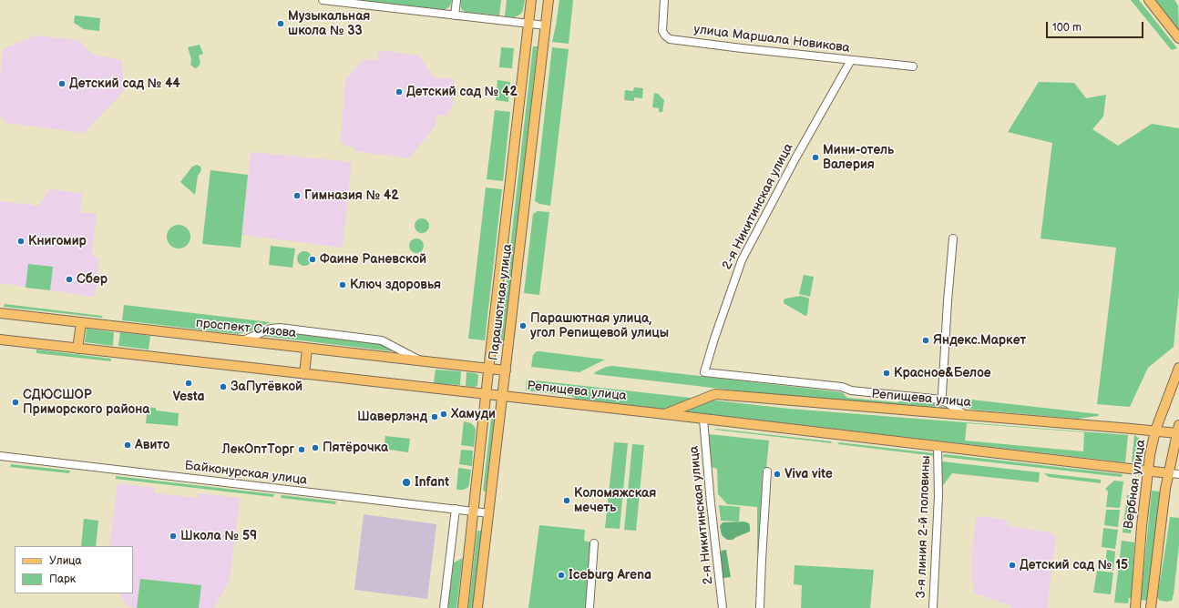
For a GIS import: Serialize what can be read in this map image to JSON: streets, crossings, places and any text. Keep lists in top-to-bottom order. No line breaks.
{"streets":{"main road":["Парашютная улица","проспект Сизова","Репищева улица","Вербная улица"],"street":["улица Маршала Новикова","2-я Никитинская улица","Байконурская улица","3-я линия 2-й половины"]},"crossings":[["улица Маршала Новикова","2-я Никитинская улица"],["2-я Никитинская улица","Репищева улица"],["Парашютная улица","проспект Сизова"],["Парашютная улица","Репищева улица"],["Парашютная улица","Байконурская улица"],["Репищева улица","Вербная улица"],["Репищева улица","3-я линия 2-й половины"]],"places":["Музыкальная школа № 33","Детский сад № 44","Детский сад № 42","Мини-отель Валерия","Гимназия № 42","Книгомир","Фаине Раневской","Сбер","Ключ здоровья","Парашютная улица, угол Репищевой улицы","Яндекс.Маркет","Красное&Белое","Vesta","ЗаПутёвкой","СДЮСШОР Приморского района","Хамуди","Шаверлэнд","Авито","Пятёрочка","ЛекОптТорг","Viva vite","Infant","Коломяжская мечеть","Школа № 59","Детский сад № 15","Iceburg Arena"],"legend":["Улица","Парк"],"scale_bar":"100 m"}
